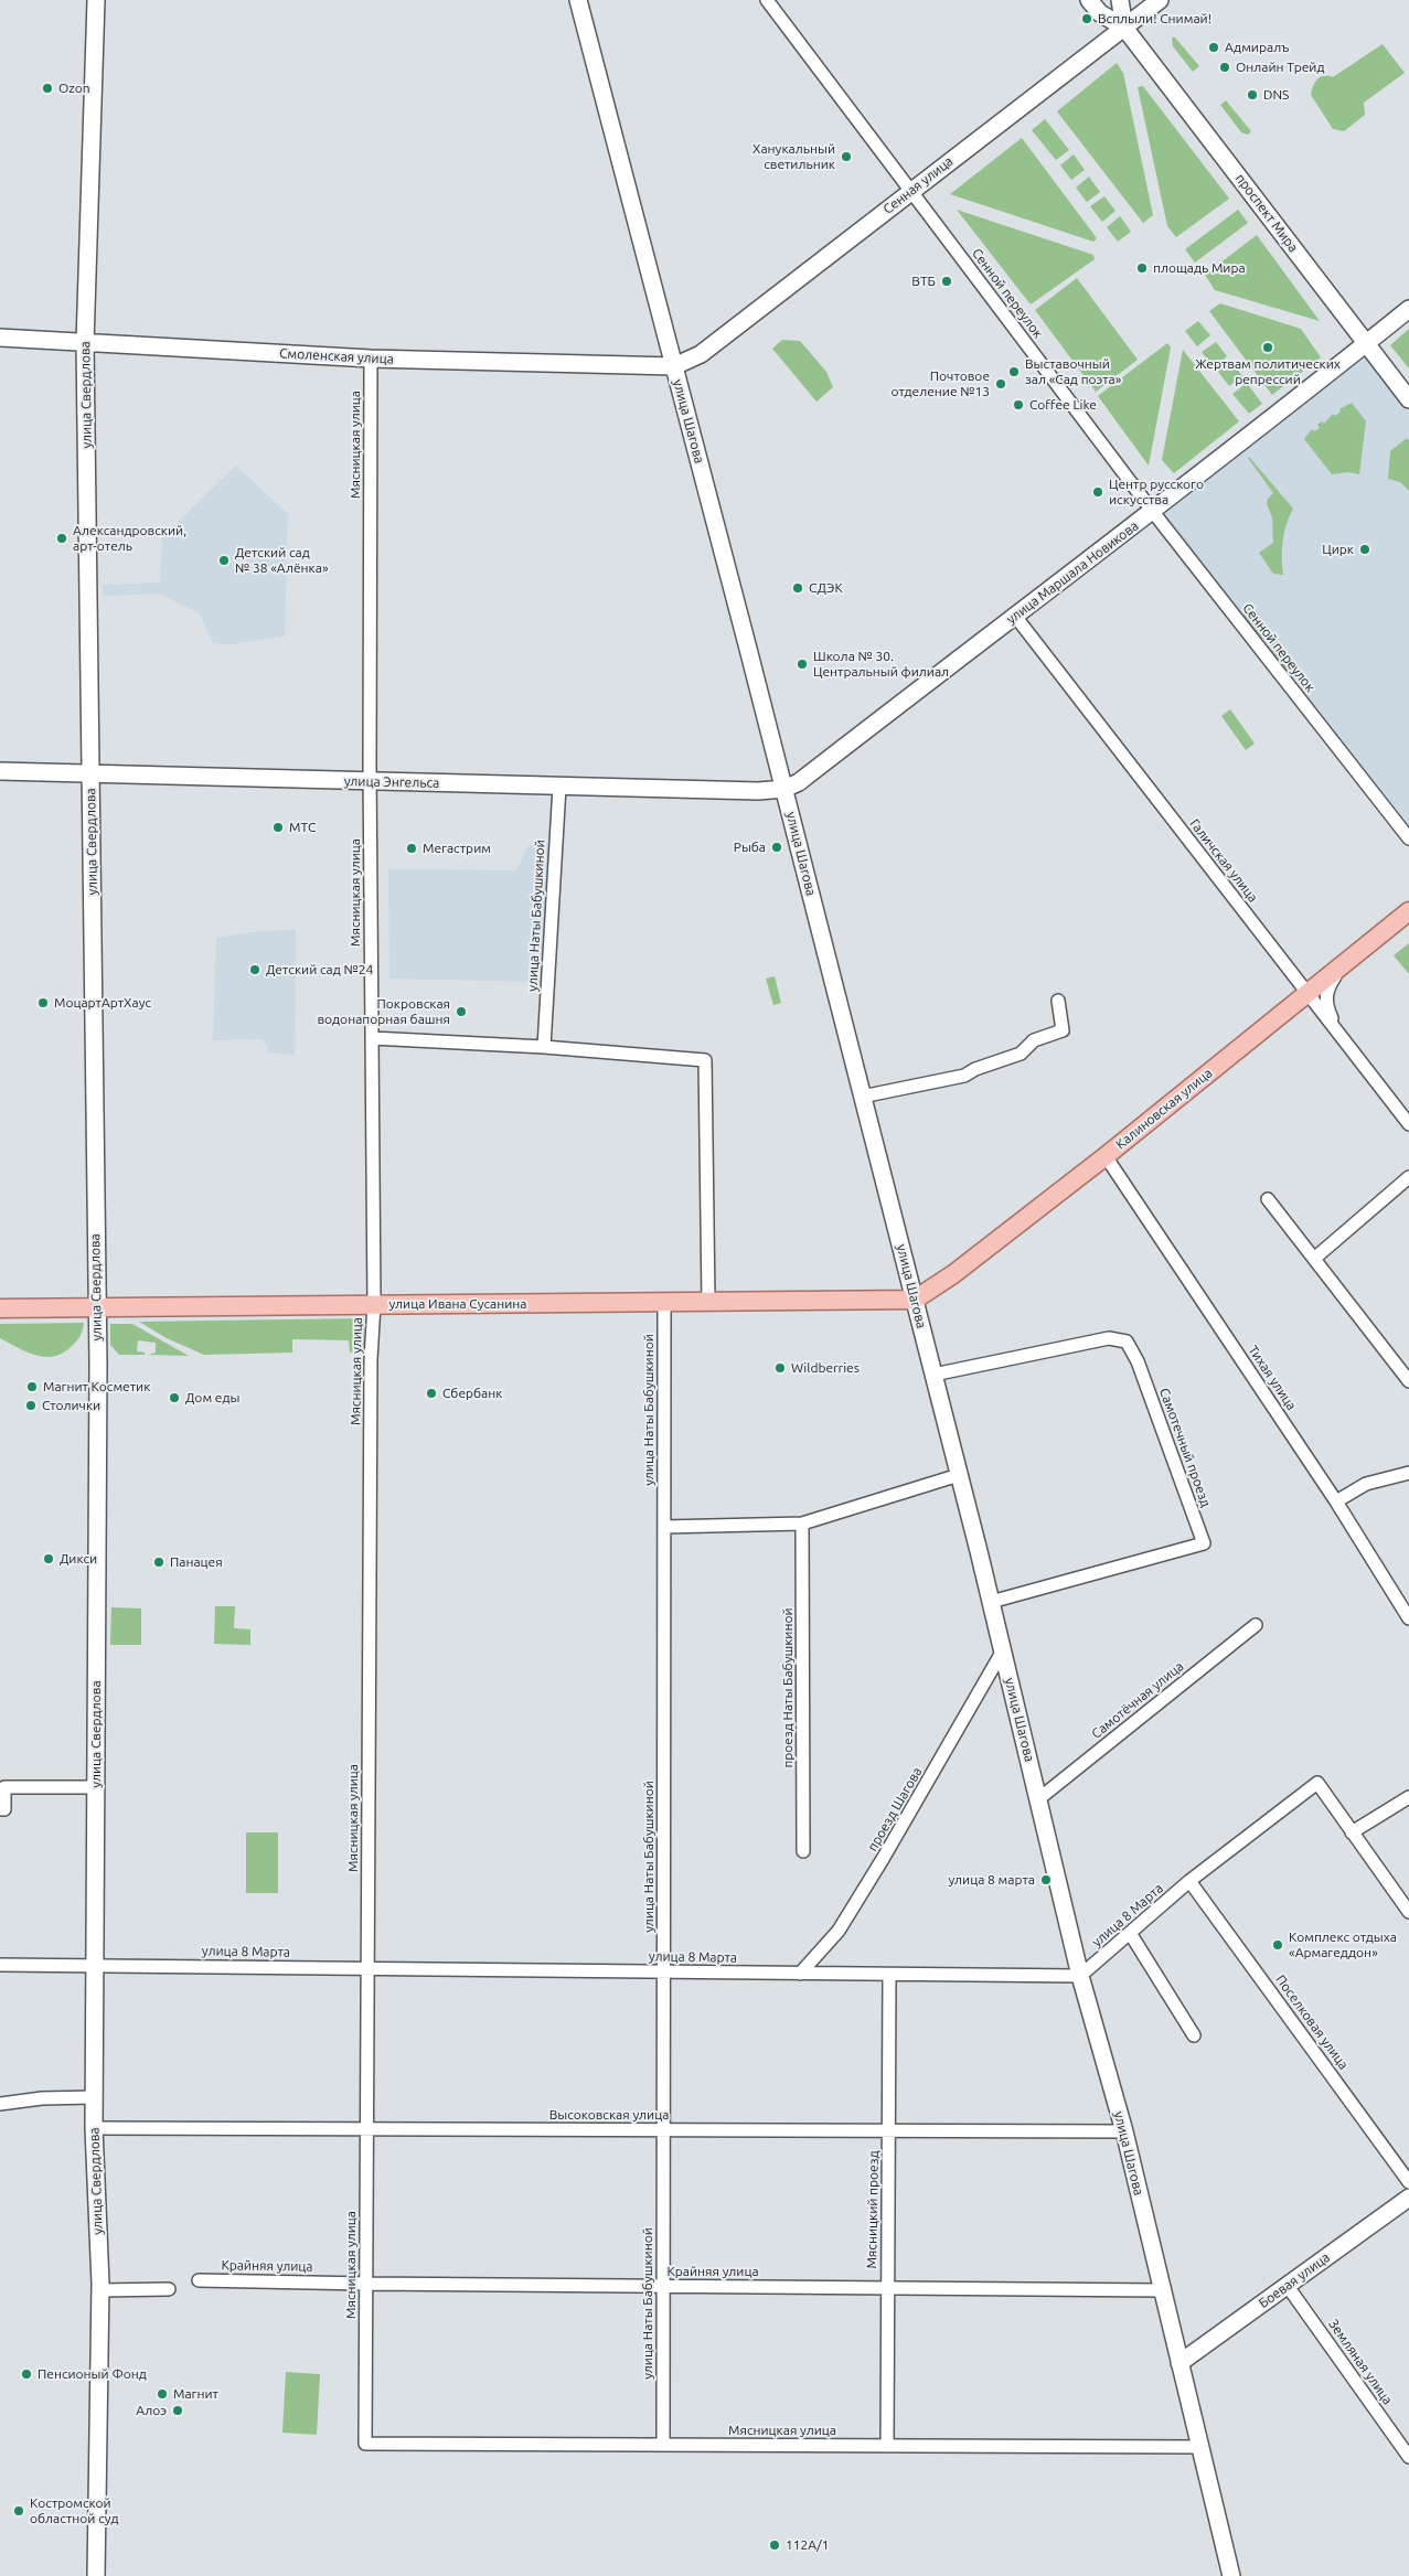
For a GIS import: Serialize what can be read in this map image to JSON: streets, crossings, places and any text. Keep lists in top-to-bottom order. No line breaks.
{"streets":{"main road":["Сенная улица","проспект Мира","Смоленская улица","улица Свердлова","улица Шагова","улица Маршала Новикова","улица Энгельса","Калиновская улица","улица Ивана Сусанина","Боевая улица"],"street":["Сенной переулок","Мясницкая улица","Галичская улица","улица Наты Бабушкиной","Тихая улица","Самотечный проезд","проезд Наты Бабушкиной","Самотёчная улица","проезд Шагова","улица 8 Марта","Поселковая улица","Высоковская улица","Мясницкий проезд","Крайняя улица","Земляная улица"]},"crossings":[["Сенная улица","проспект Мира"],["Сенная улица","Сенной переулок"],["Сенная улица","Смоленская улица"],["Сенная улица","улица Шагова"],["проспект Мира","улица Маршала Новикова"],["Сенной переулок","улица Маршала Новикова"],["Смоленская улица","улица Свердлова"],["Смоленская улица","улица Шагова"],["Смоленская улица","Мясницкая улица"],["улица Свердлова","улица Энгельса"],["улица Свердлова","улица Ивана Сусанина"],["улица Свердлова","улица 8 Марта"],["улица Свердлова","Высоковская улица"],["улица Шагова","Мясницкая улица"],["улица Шагова","улица Маршала Новикова"],["улица Шагова","улица Энгельса"],["улица Шагова","Калиновская улица"],["улица Шагова","улица Ивана Сусанина"],["улица Шагова","Самотечный проезд"],["улица Шагова","Самотёчная улица"],["улица Шагова","проезд Шагова"],["улица Шагова","улица 8 Марта"],["улица Шагова","Высоковская улица"],["улица Шагова","Крайняя улица"],["улица Шагова","Боевая улица"],["Мясницкая улица","улица Энгельса"],["Мясницкая улица","улица Наты Бабушкиной"],["Мясницкая улица","улица Ивана Сусанина"],["Мясницкая улица","улица 8 Марта"],["Мясницкая улица","Высоковская улица"],["Мясницкая улица","Мясницкий проезд"],["Мясницкая улица","Крайняя улица"],["улица Маршала Новикова","улица Энгельса"],["улица Маршала Новикова","Галичская улица"],["улица Энгельса","улица Наты Бабушкиной"],["Галичская улица","Калиновская улица"],["улица Наты Бабушкиной","улица Ивана Сусанина"],["улица Наты Бабушкиной","улица 8 Марта"],["улица Наты Бабушкиной","Высоковская улица"],["улица Наты Бабушкиной","Крайняя улица"],["Калиновская улица","улица Ивана Сусанина"],["Калиновская улица","Тихая улица"],["проезд Шагова","улица 8 Марта"],["улица 8 Марта","Поселковая улица"],["улица 8 Марта","Мясницкий проезд"],["Высоковская улица","Мясницкий проезд"],["Мясницкий проезд","Крайняя улица"],["Боевая улица","Земляная улица"]],"places":["Всплыли! Снимай!","Адмиралъ","Онлайн Трейд","Ozon","DNS","Ханукальный светильник","площадь Мира","ВТБ","Жертвам политических репрессий","Выставочный зал «Сад поэта»","Почтовое отделение №13","Coffee Like","Центр русского искусства","Александровский, арт-отель","Цирк","Детский сад № 38 «Алёнка»","СДЭК","Школа № 30. Центральный филиал","МТС","Рыба","Мегастрим","Детский сад №24","МоцартАртХаус","Покровская водонапорная башня","Wildberries","Магнит Косметик","Сбербанк","Дом еды","Столички","Дикси","Панацея","улица 8 марта","Комплекс отдыха «Армагеддон»","Пенсионый Фонд","Магнит","Алоэ","Костромской областной суд","112А/1"]}
